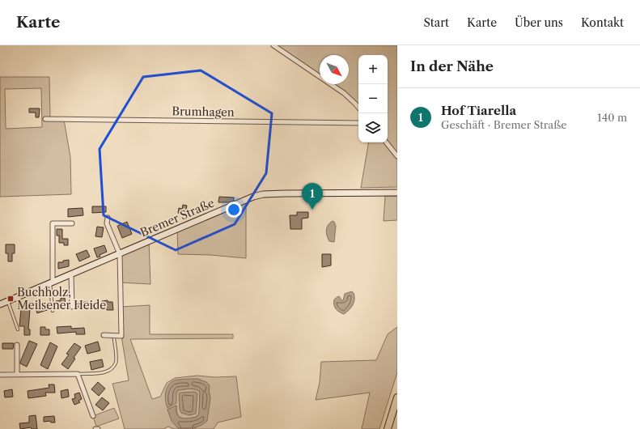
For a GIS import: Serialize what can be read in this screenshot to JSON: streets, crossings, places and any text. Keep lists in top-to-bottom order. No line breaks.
{"streets":{"street":["Brumhagen","Bremer Straße"]},"places":{"transit":["Buchholz, Meilsener Heide"]},"north":"bottom right","page":{"header":"Karte","nav":["Start","Karte","Über uns","Kontakt"],"heading":"In der Nähe","map_buttons":["+","−"],"list":[{"mark":"1","name":"Hof Tiarella","note":"Geschäft · Bremer Straße","value":"140 m"}],"pins":"1"}}
